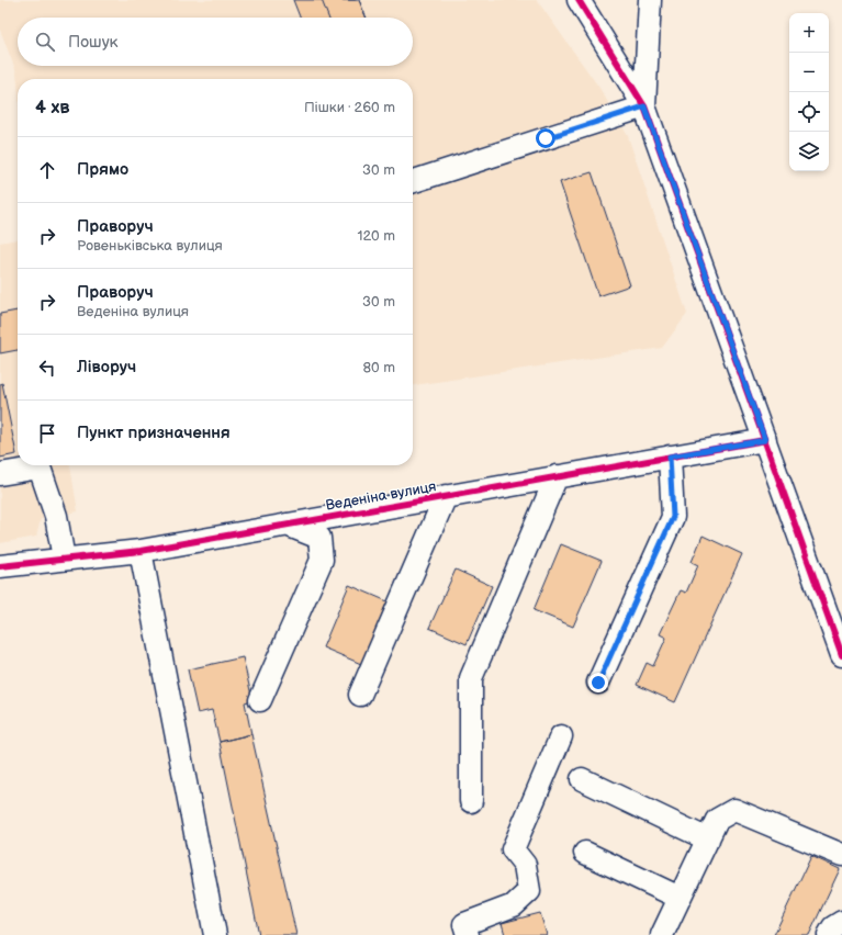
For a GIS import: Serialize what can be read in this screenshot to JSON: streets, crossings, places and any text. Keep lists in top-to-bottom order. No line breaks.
{"streets":{"street":["Веденіна вулиця"]},"page":{"map_buttons":["+","−"],"search":"Пошук","heading":["4 хв","Пішки · 260 m"],"list":[["Прямо","30 m"],["Праворуч","Ровеньківська вулиця","120 m"],["Праворуч","Веденіна вулиця","30 m"],["Ліворуч","80 m"],"Пункт призначення"]}}
